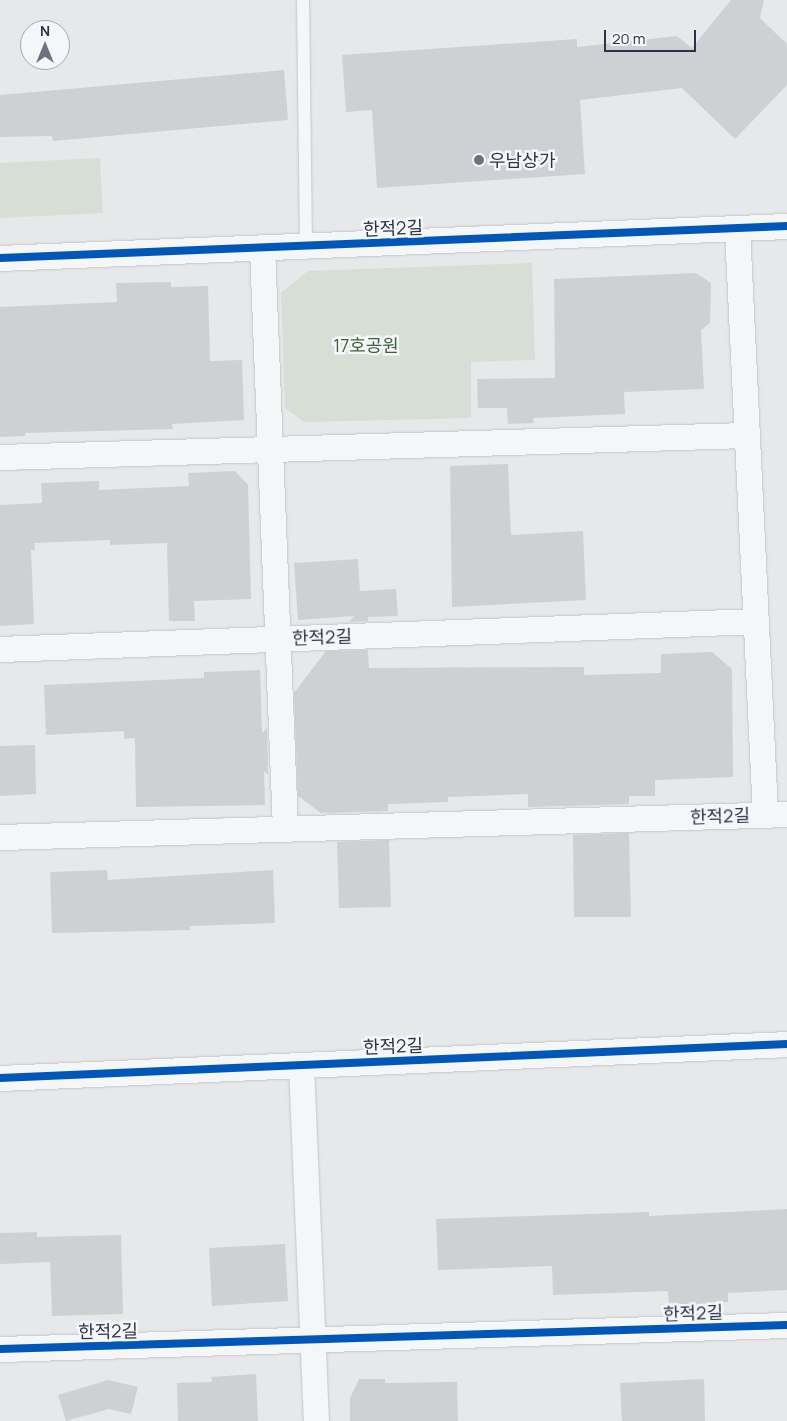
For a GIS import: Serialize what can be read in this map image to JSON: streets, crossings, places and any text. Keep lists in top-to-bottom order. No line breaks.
{"streets":{"street":["한적2길"]},"parks":["17호공원"],"places":["우남상가"],"scale_bar":"20 m","north":"top"}
